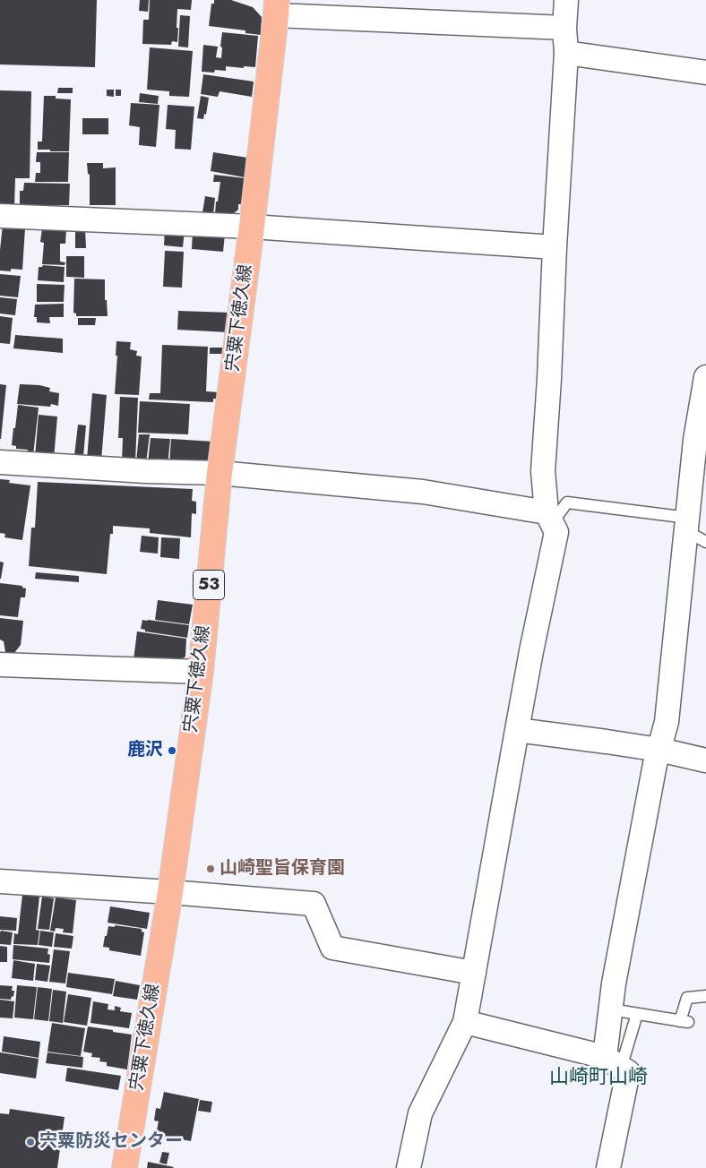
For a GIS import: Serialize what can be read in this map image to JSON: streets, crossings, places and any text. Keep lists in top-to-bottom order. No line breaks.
{"streets":{"main road":["宍粟下徳久線","53"]},"districts":["山崎町山崎"],"places":["鹿沢","山崎聖旨保育園","宍粟防災センター"]}
